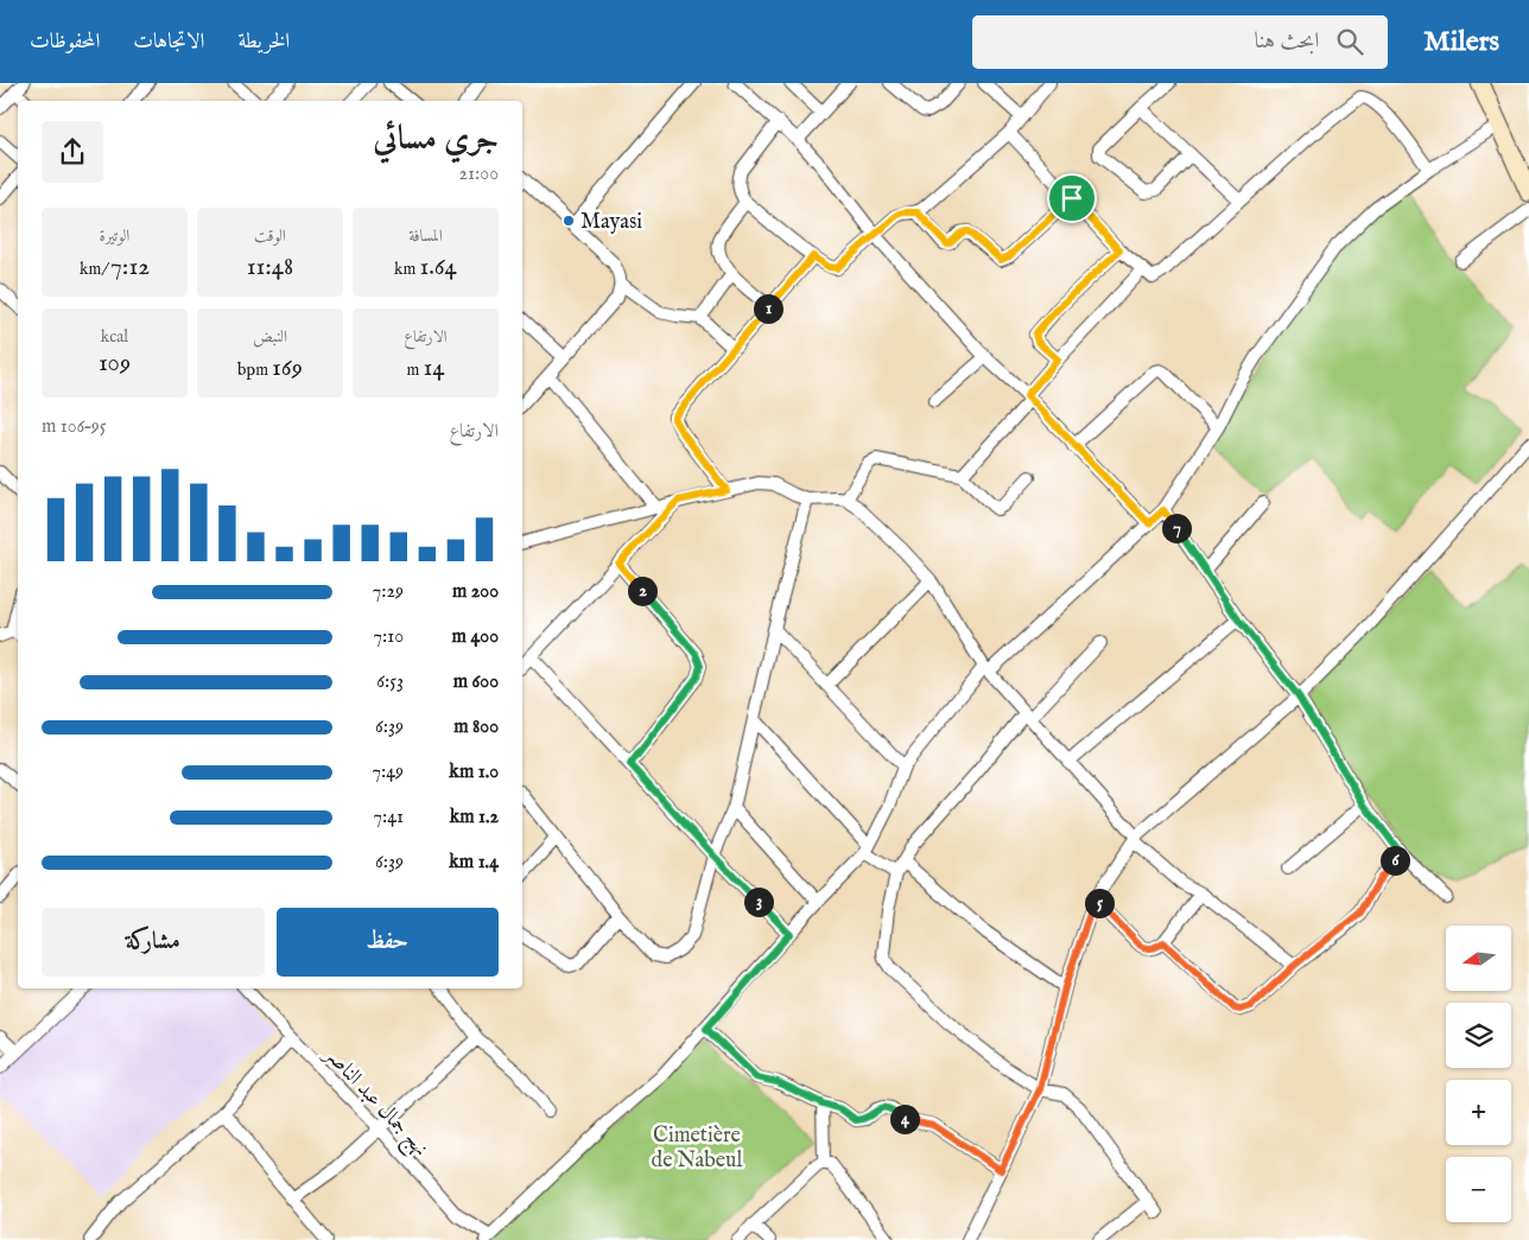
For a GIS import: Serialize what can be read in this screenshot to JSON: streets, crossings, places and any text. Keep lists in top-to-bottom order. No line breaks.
{"streets":{"street":["نهج جمال عبد الناصر"]},"parks":["Cimetière de Nabeul"],"places":["Mayasi"],"north":"left","page":{"header":"Milers","search":"ابحث هنا","nav":["الخريطة","الاتجاهات","المحفوظات"],"heading":["جري مسائي","21:00"],"stats":[["المسافة","1.64 km"],["الوقت","11:48"],["الوتيرة","7:12 /km"],["الارتفاع","14 m"],["النبض","169 bpm"],["kcal","109"]],"pins":["1","7","2","6","3","5","4"],"chart":["الارتفاع","95–106 m"],"list":[{"name":"200 m","note":"7:29"},{"name":"400 m","note":"7:10"},{"name":"600 m","note":"6:53"},{"name":"800 m","note":"6:39"},{"name":"1.0 km","note":"7:49"},{"name":"1.2 km","note":"7:41"},{"name":"1.4 km","note":"6:39"}],"buttons":["حفظ","مشاركة"],"map_buttons":["+","−"]}}
